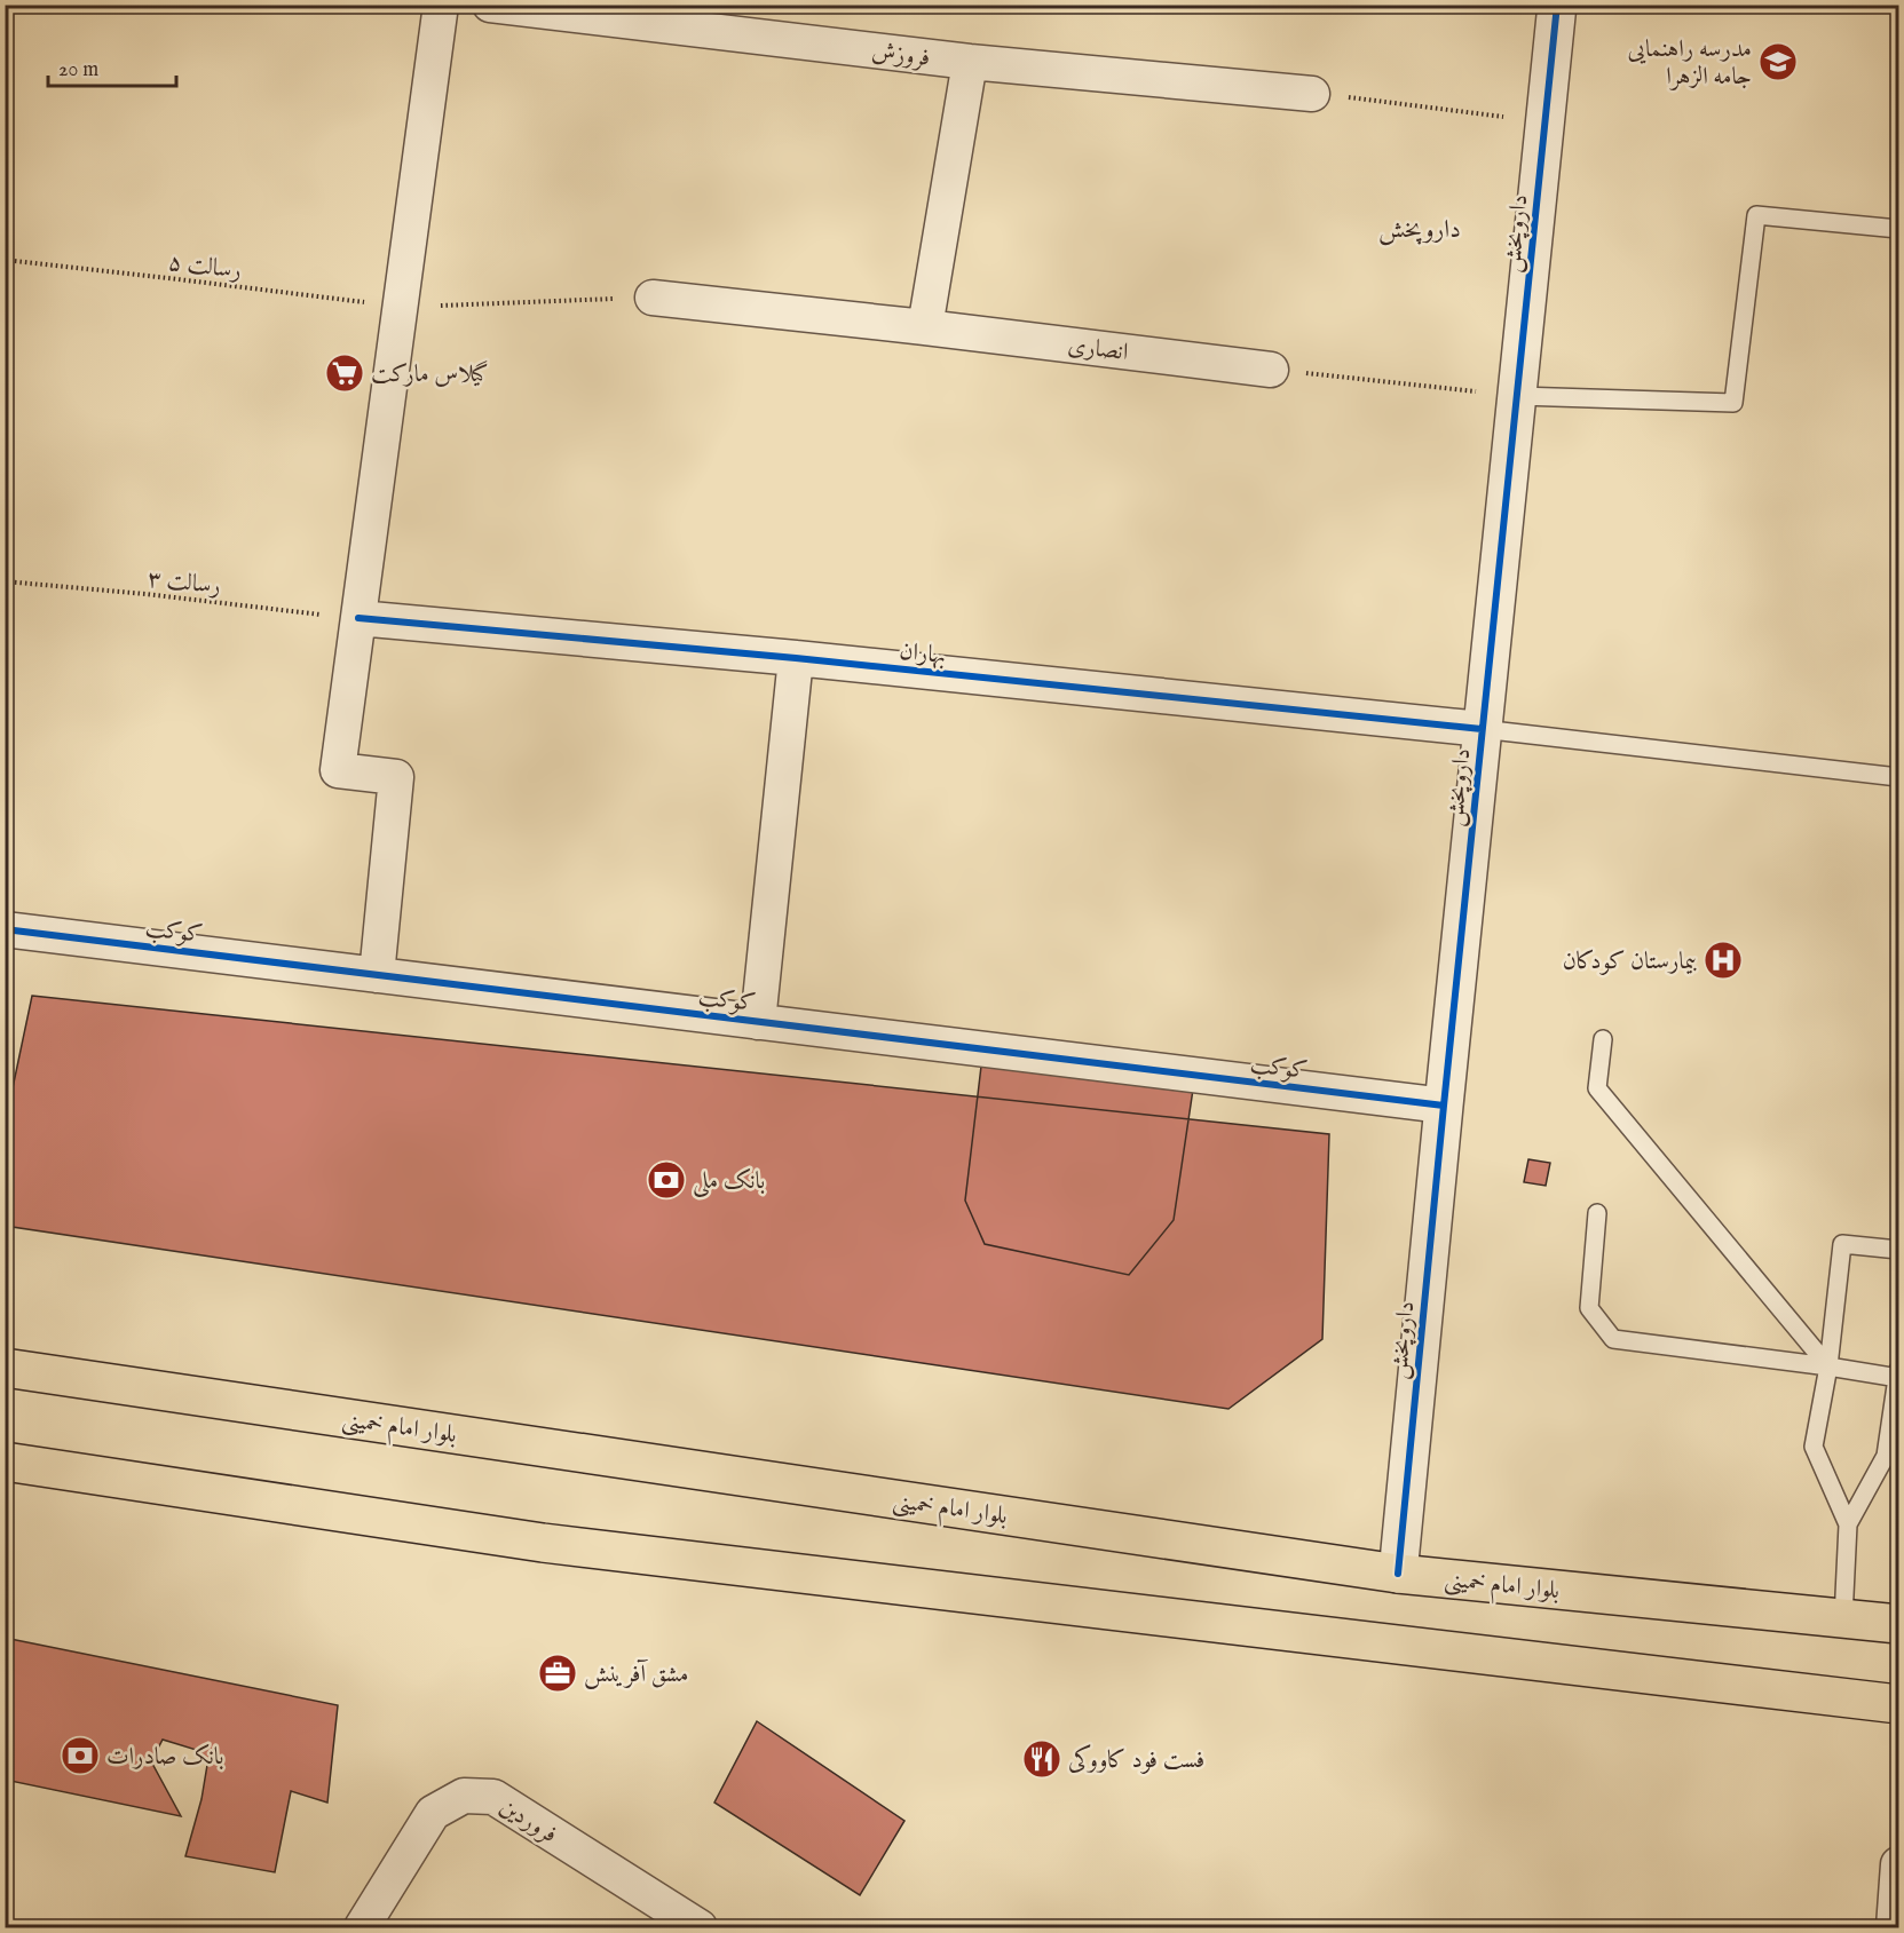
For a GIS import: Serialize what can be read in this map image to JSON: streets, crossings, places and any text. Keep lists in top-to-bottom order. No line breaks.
{"streets":{"main road":["بلوار امام خمینی"],"street":["فروزش","داروپخش","انصاری","بهاران","کوکب","فروردین"],"path":["رسالت ۵","رسالت ۳"]},"crossings":[["داروپخش","بهاران"],["داروپخش","کوکب"],["داروپخش","بلوار امام خمینی"],["رسالت ۵","انصاری"],["رسالت ۳","بهاران"]],"districts":["داروپخش"],"places":{"school or university":["مدرسه راهنمایی جامه الزهرا"],"supermarket":["گیلاس مارکت"],"hospital":["بیمارستان کودکان"],"bank":["بانک ملی","بانک صادرات"],"office":["مشق آفرینش"],"restaurant":["فست فود کاووکی"]},"scale_bar":"20 m"}
